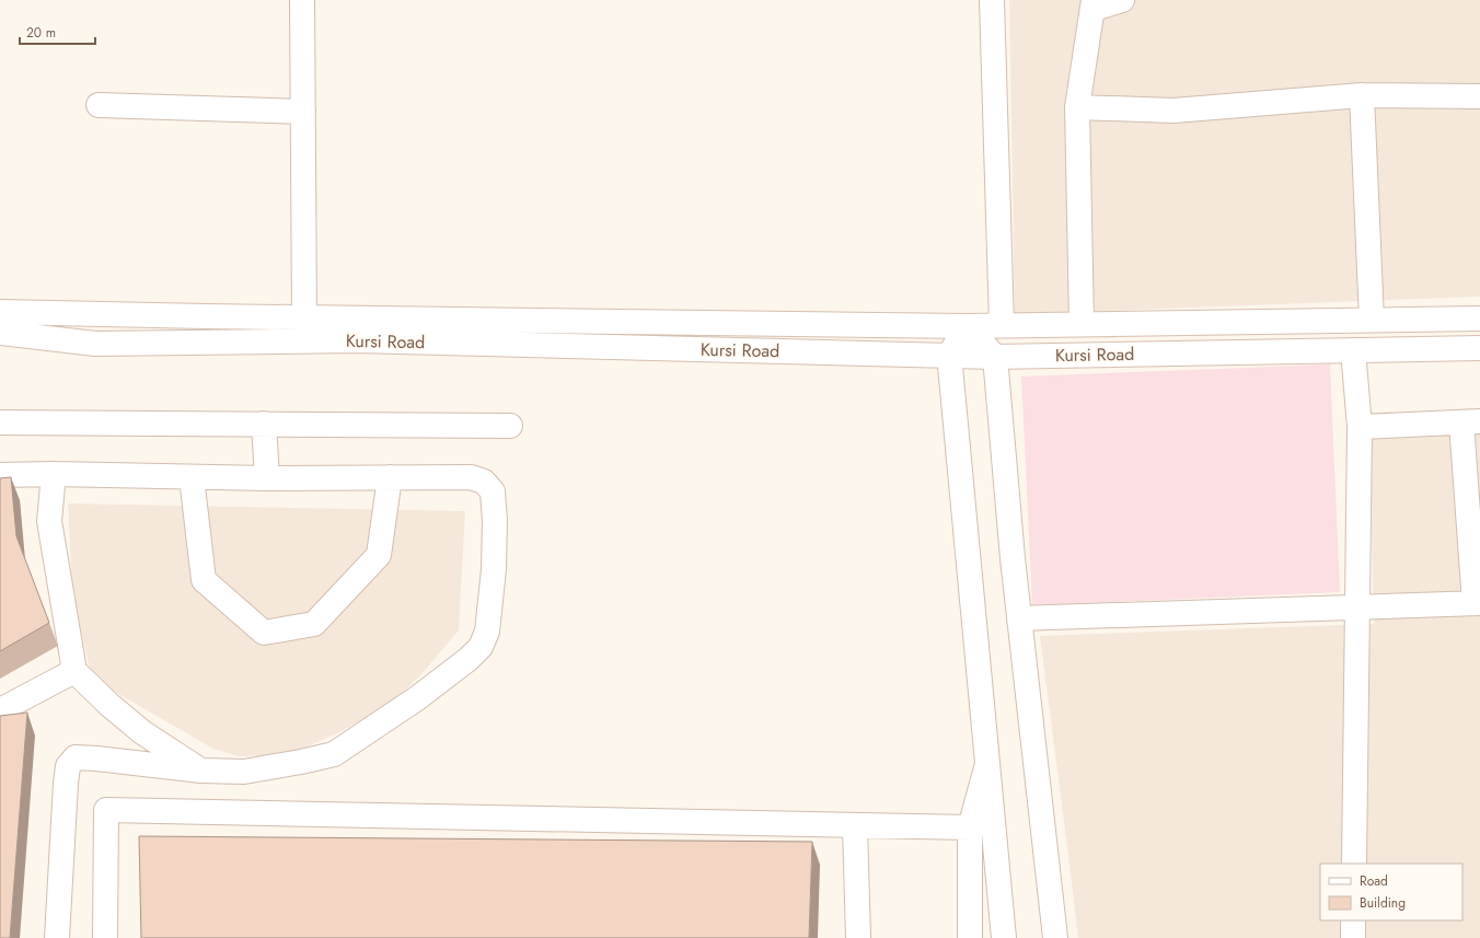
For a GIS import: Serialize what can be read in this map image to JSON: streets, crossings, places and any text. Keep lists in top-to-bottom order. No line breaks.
{"streets":{"street":["Kursi Road"]},"legend":["Road","Building"],"scale_bar":"20 m"}
